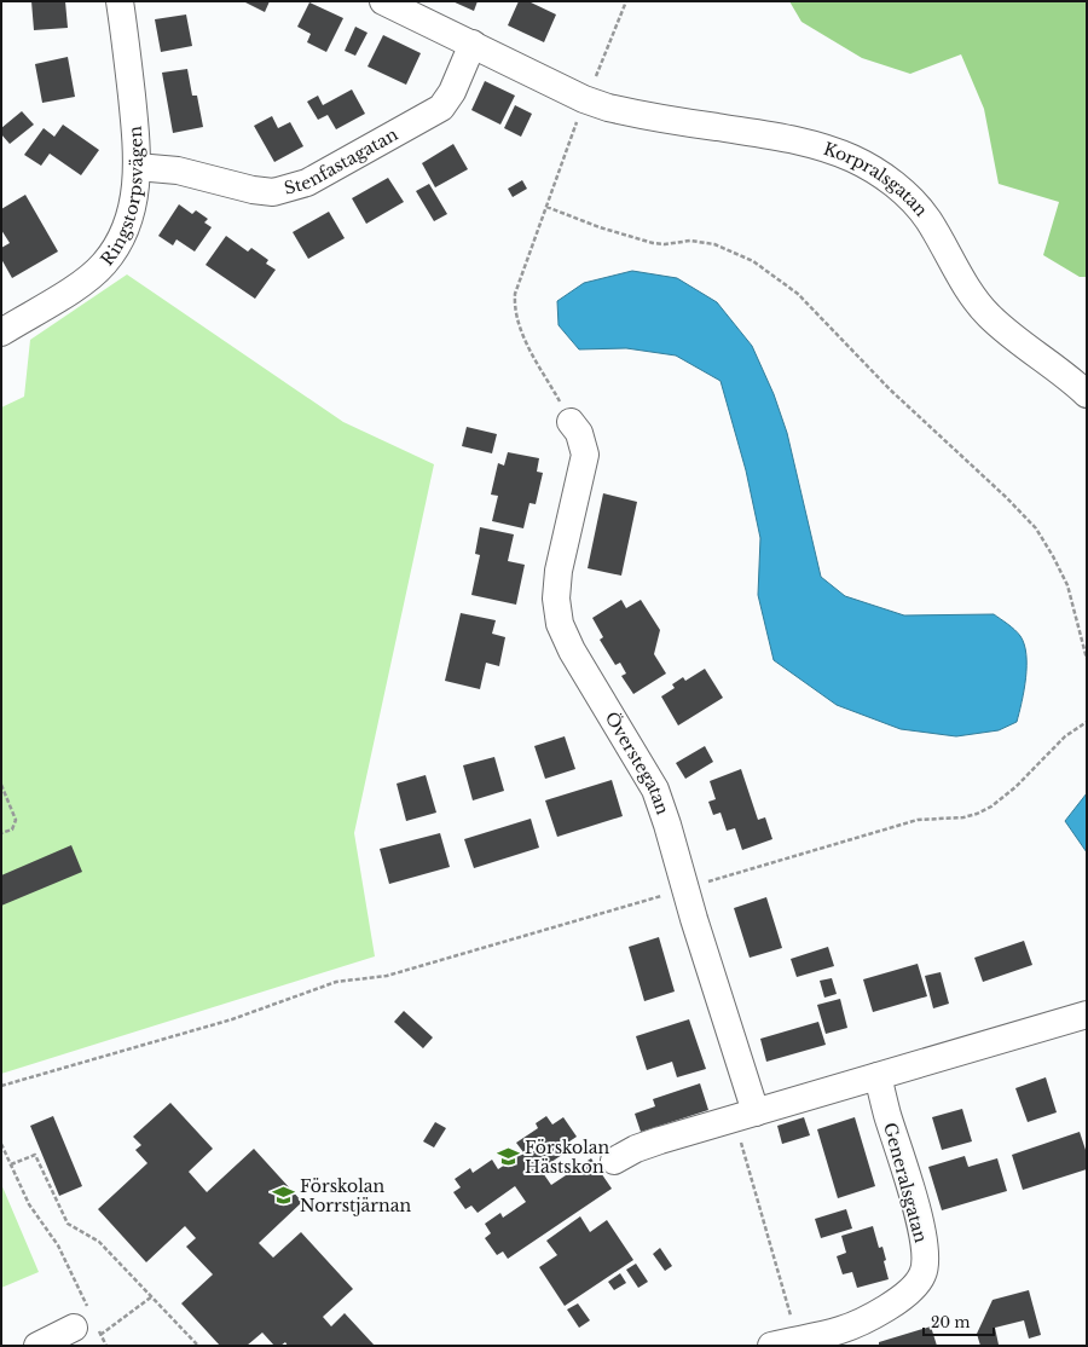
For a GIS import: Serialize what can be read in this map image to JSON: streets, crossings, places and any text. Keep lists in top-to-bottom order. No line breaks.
{"streets":{"street":["Stenfastagatan","Korpralsgatan","Ringstorpsvägen","Överstegatan","Generalsgatan"]},"crossings":[["Stenfastagatan","Ringstorpsvägen"]],"places":{"school or university":["Förskolan Hästskon","Förskolan Norrstjärnan"]},"scale_bar":"20 m"}
